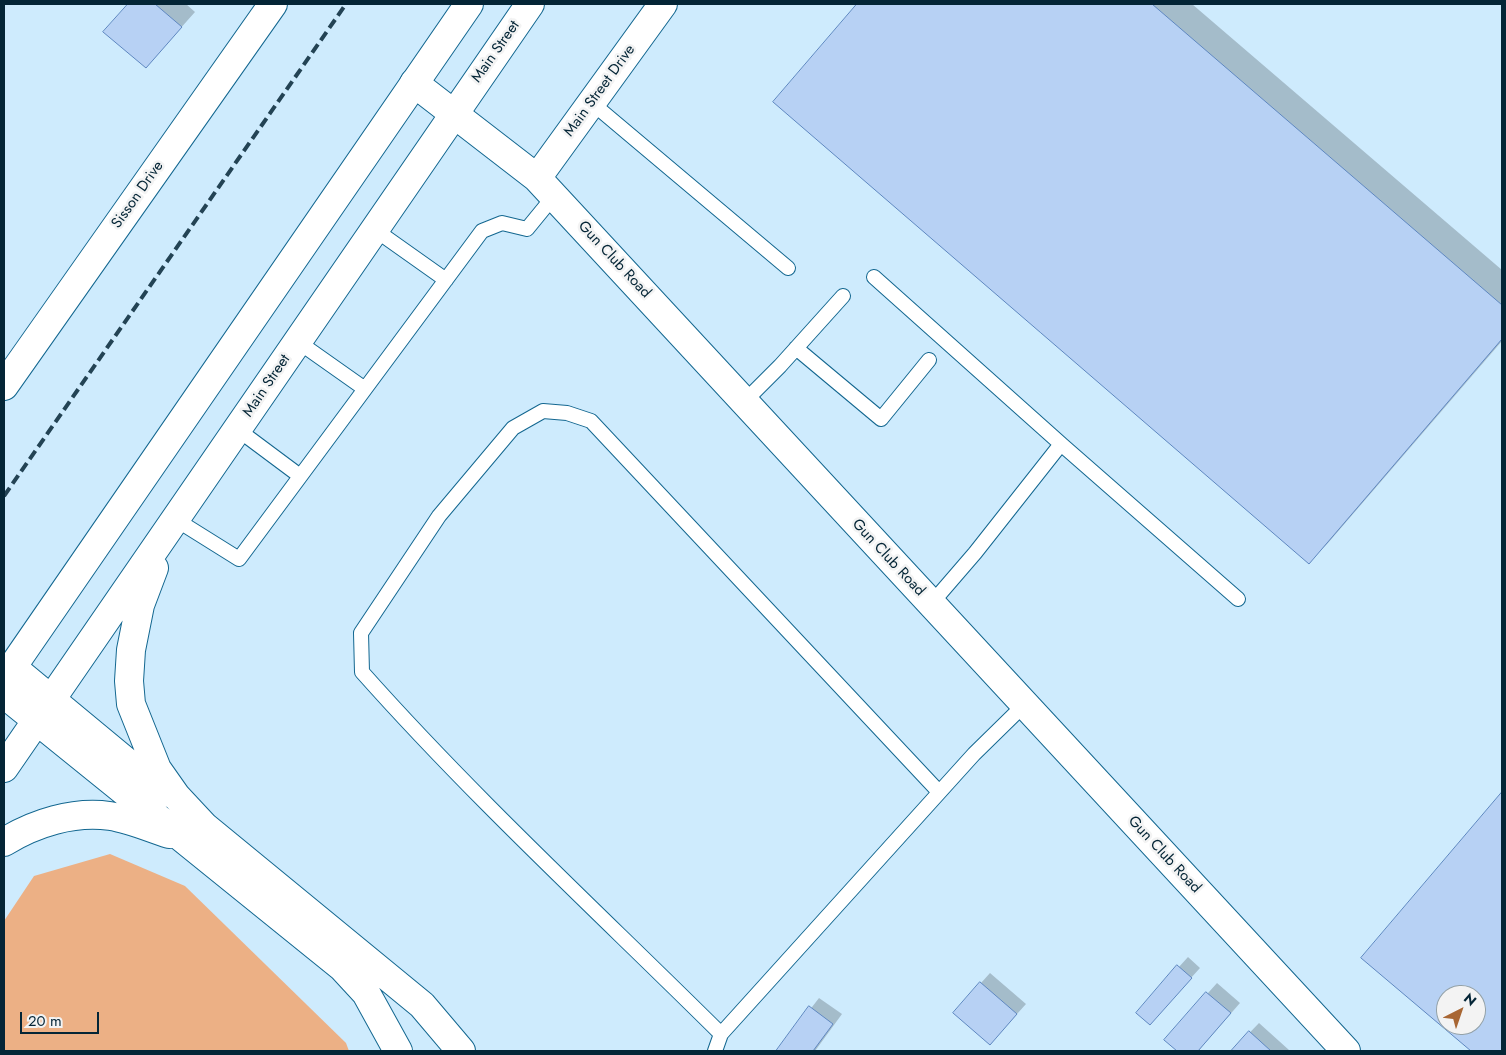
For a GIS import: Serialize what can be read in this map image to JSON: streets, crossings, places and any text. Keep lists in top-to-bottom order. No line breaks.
{"streets":{"main road":["Main Street","Main Street Drive","Sisson Drive","Gun Club Road"]},"crossings":[["Main Street","Gun Club Road"],["Main Street Drive","Gun Club Road"]],"scale_bar":"20 m","north":"top right"}
